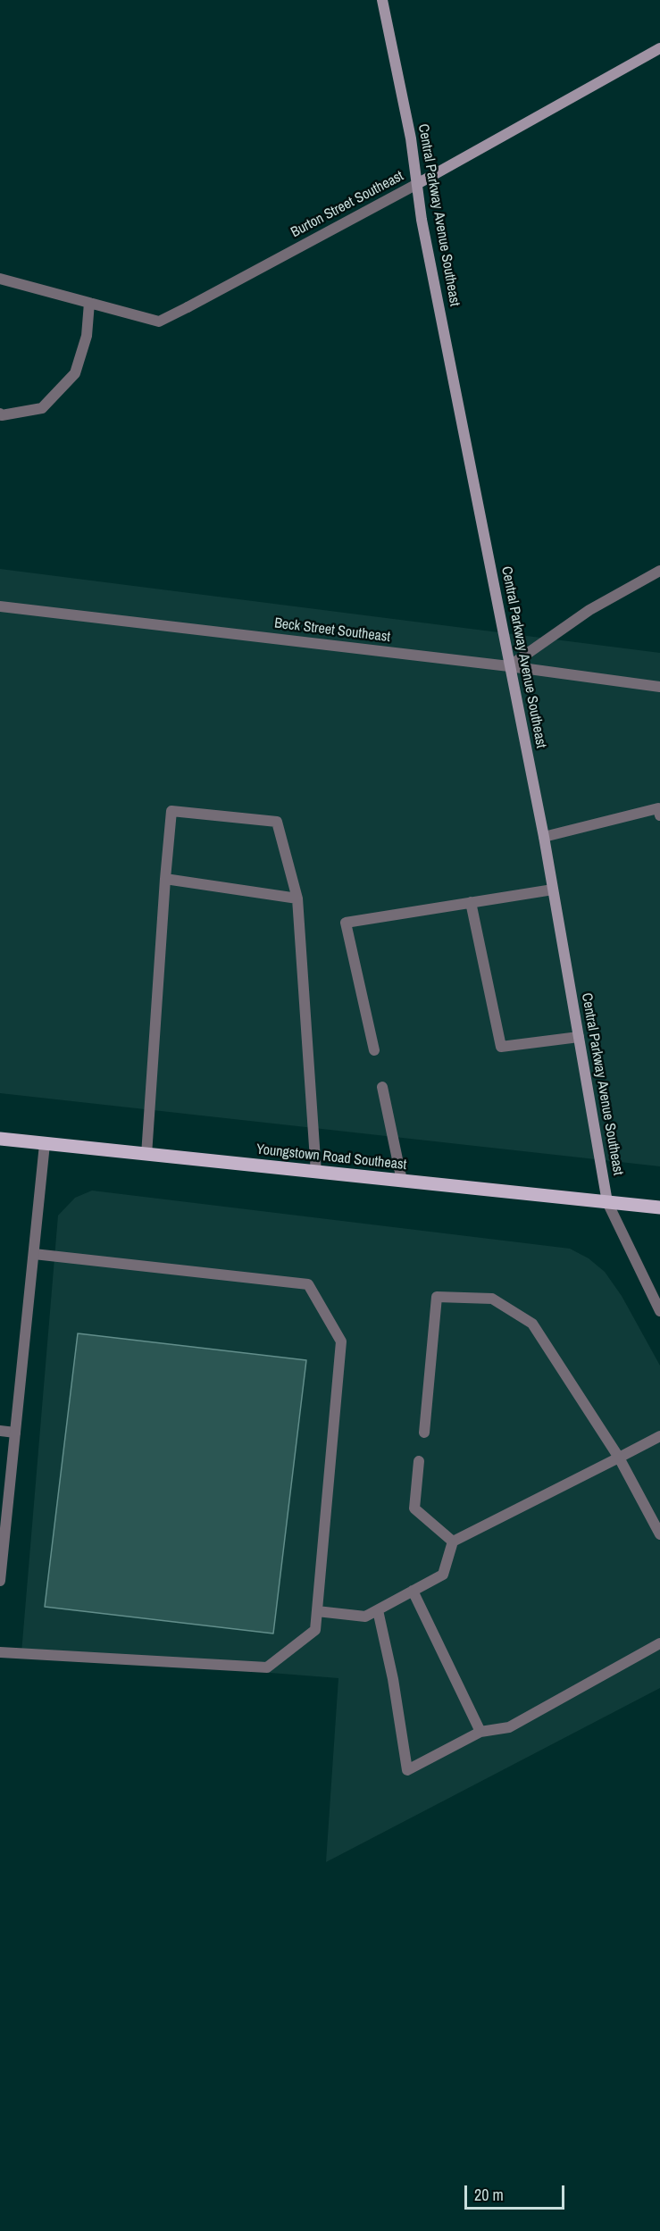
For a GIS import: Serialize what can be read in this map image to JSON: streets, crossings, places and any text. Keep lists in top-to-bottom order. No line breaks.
{"streets":{"main road":["Youngstown Road Southeast"],"street":["Burton Street Southeast","Central Parkway Avenue Southeast","Beck Street Southeast"]},"crossings":[["Burton Street Southeast","Central Parkway Avenue Southeast"],["Central Parkway Avenue Southeast","Beck Street Southeast"],["Central Parkway Avenue Southeast","Youngstown Road Southeast"]],"scale_bar":"20 m"}
